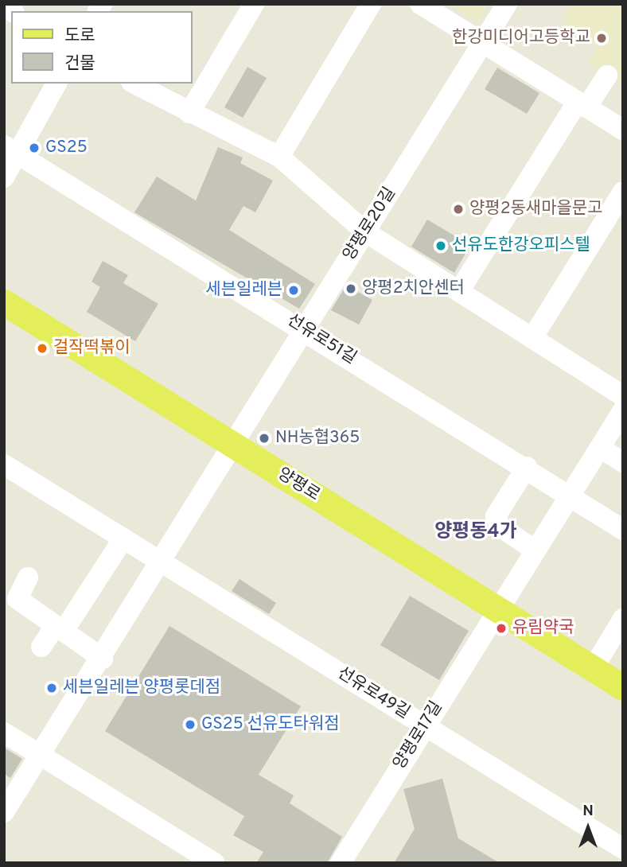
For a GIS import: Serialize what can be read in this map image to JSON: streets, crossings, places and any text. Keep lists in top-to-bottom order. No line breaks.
{"streets":{"main road":["양평로"],"street":["양평로20길","선유로51길","선유로49길","양평로17길"]},"crossings":[["양평로20길","선유로51길"],["양평로20길","양평로"],["양평로20길","선유로49길"],["선유로51길","양평로17길"],["양평로","양평로17길"],["선유로49길","양평로17길"]],"districts":["양평동4가"],"places":["한강미디어고등학교","GS25","양평2동새마을문고","선유도한강오피스텔","양평2치안센터","세븐일레븐","걸작떡볶이","NH농협365","유림약국","세븐일레븐 양평롯데점","GS25 선유도타워점"],"legend":["도로","건물"],"north":"top"}
